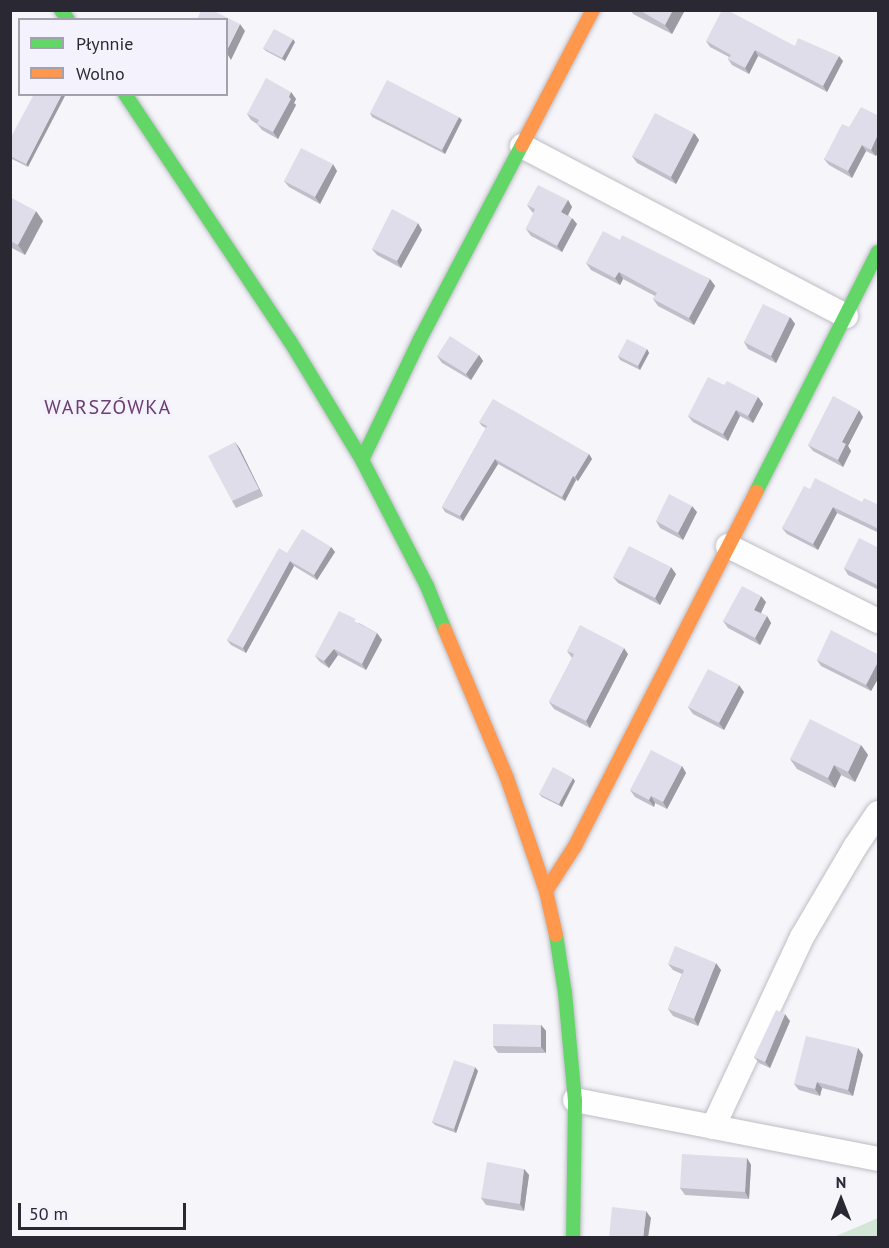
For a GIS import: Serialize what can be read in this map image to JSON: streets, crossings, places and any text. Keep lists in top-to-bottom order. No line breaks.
{"districts":["WARSZÓWKA"],"legend":["Płynnie","Wolno"],"scale_bar":"50 m","north":"top"}
